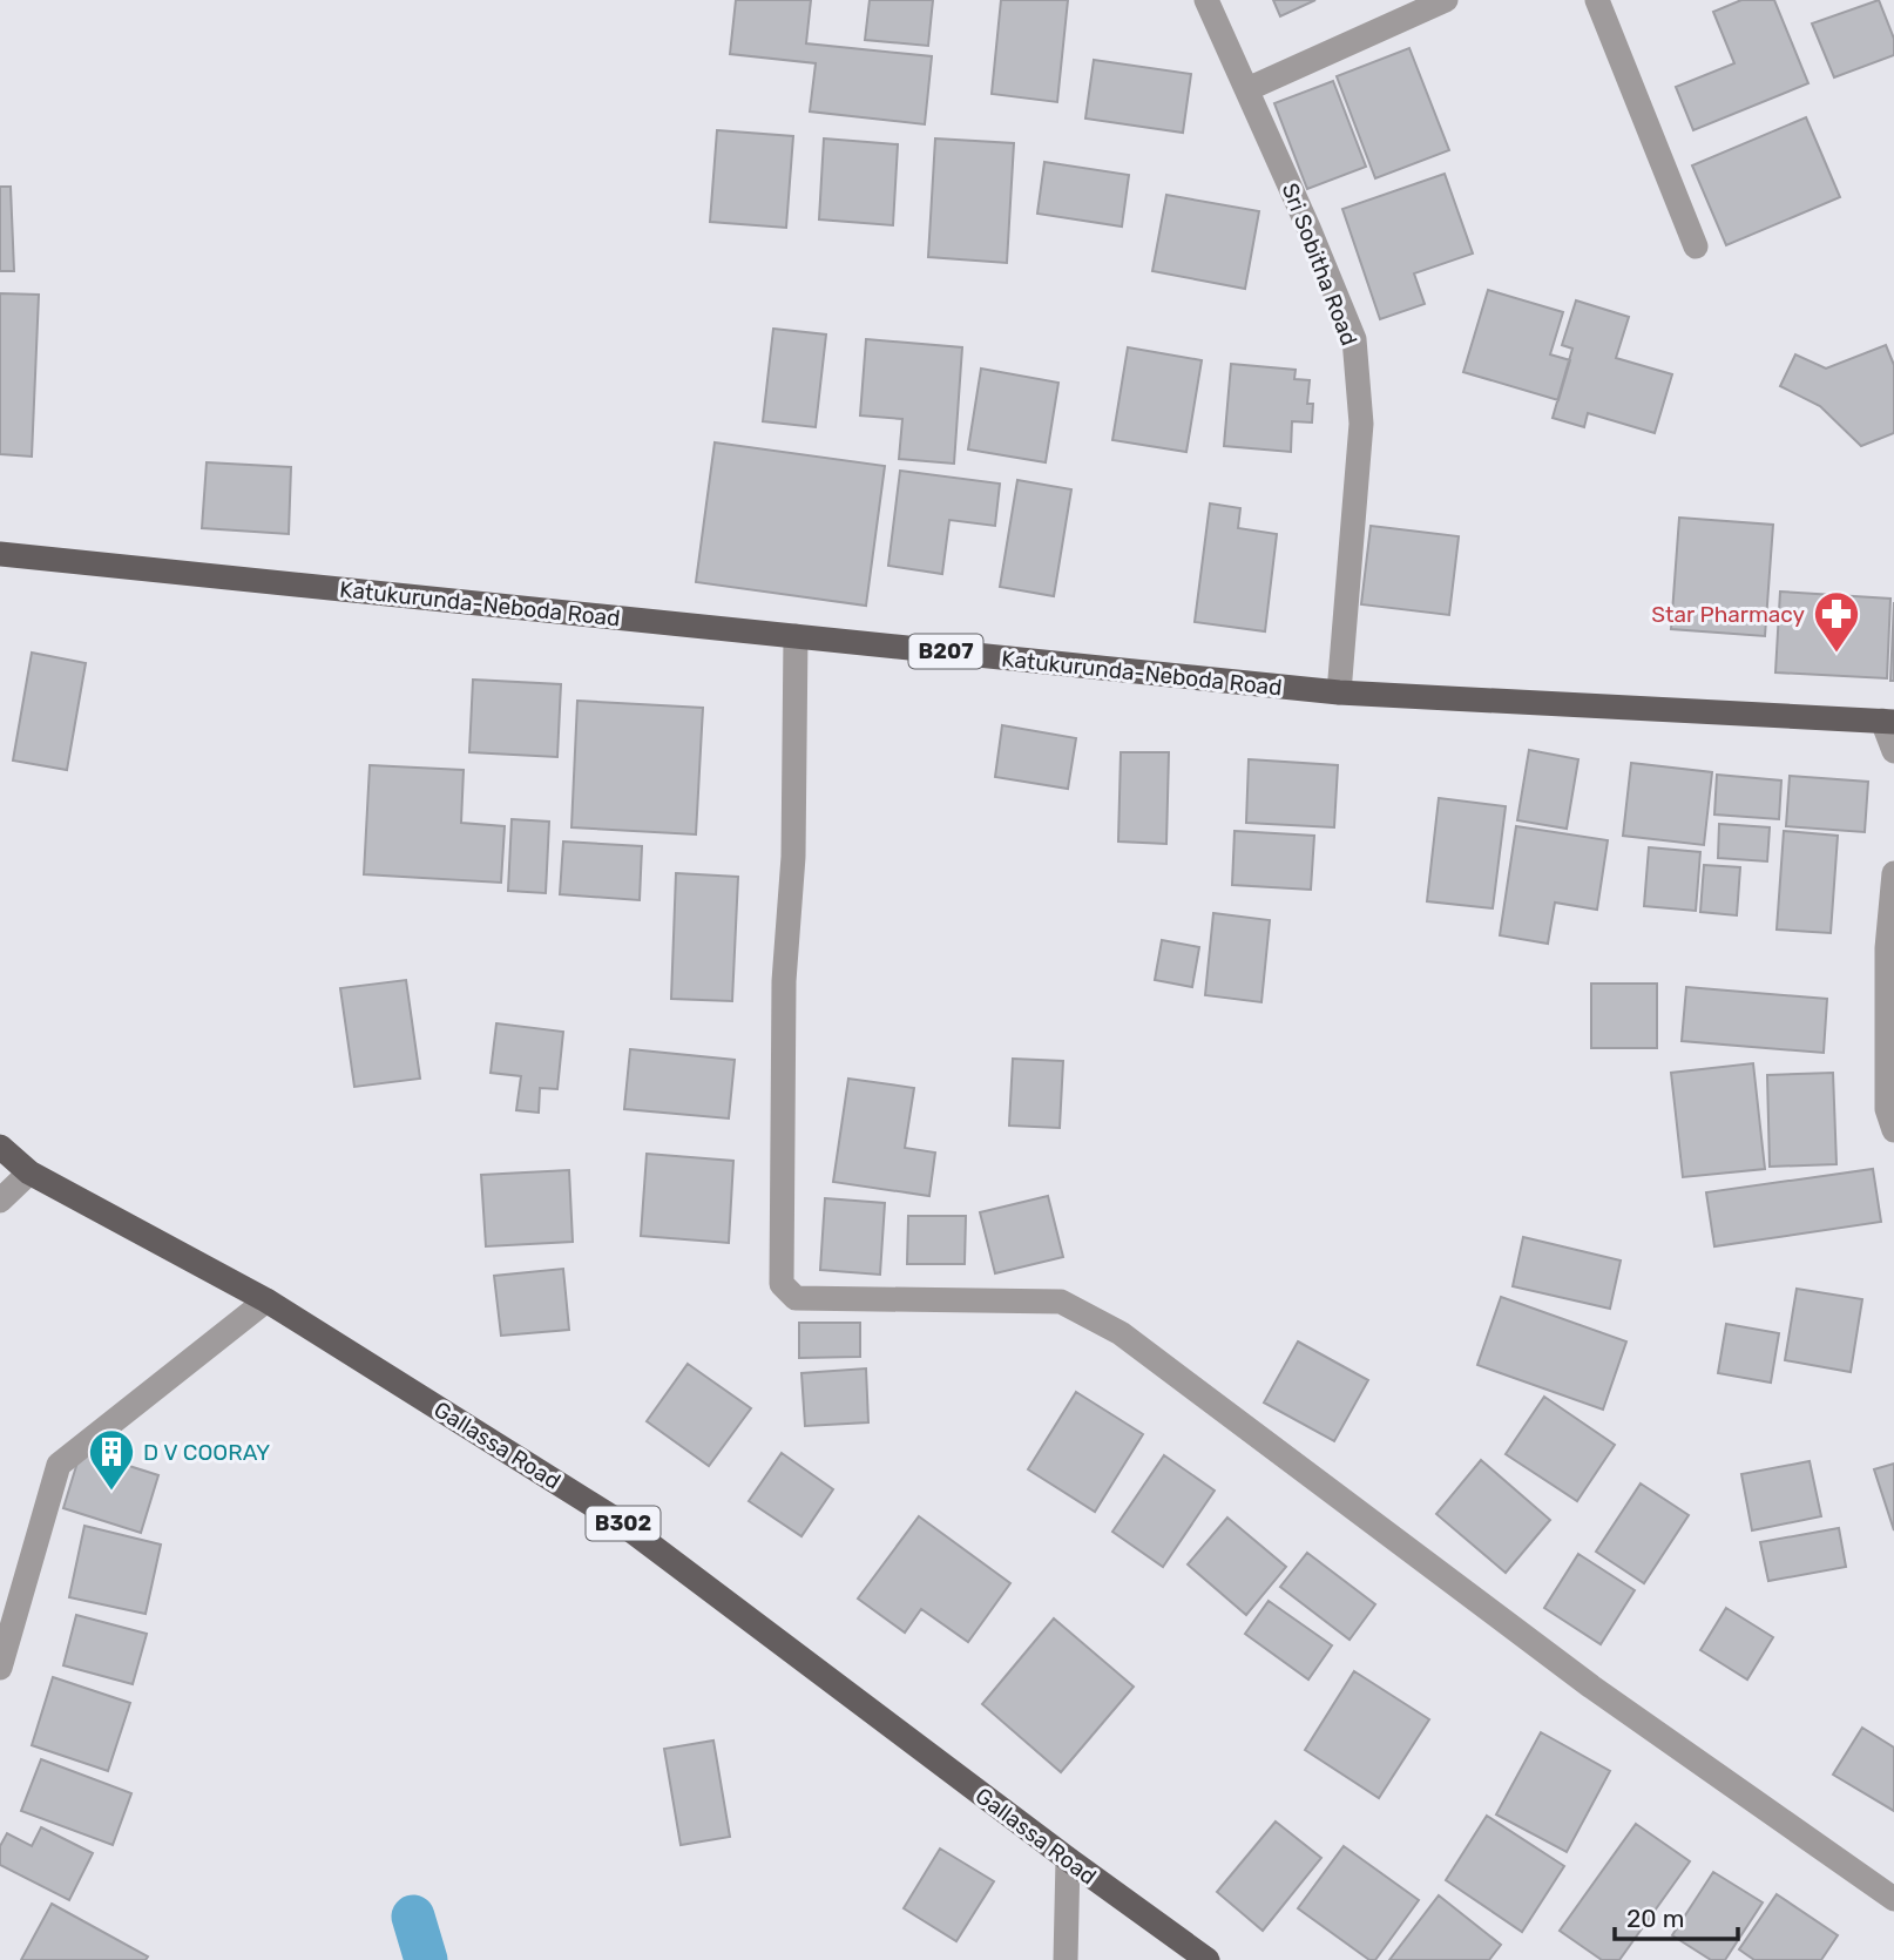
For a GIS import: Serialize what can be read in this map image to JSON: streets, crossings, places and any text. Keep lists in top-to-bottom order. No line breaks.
{"streets":{"main road":["Katukurunda-Neboda Road","B207","Gallassa Road","B302"],"street":["Sri Sobitha Road"]},"crossings":[["Sri Sobitha Road","Katukurunda-Neboda Road"]],"places":{"pharmacy":["Star Pharmacy"],"building":["D V COORAY"]},"scale_bar":"20 m"}
